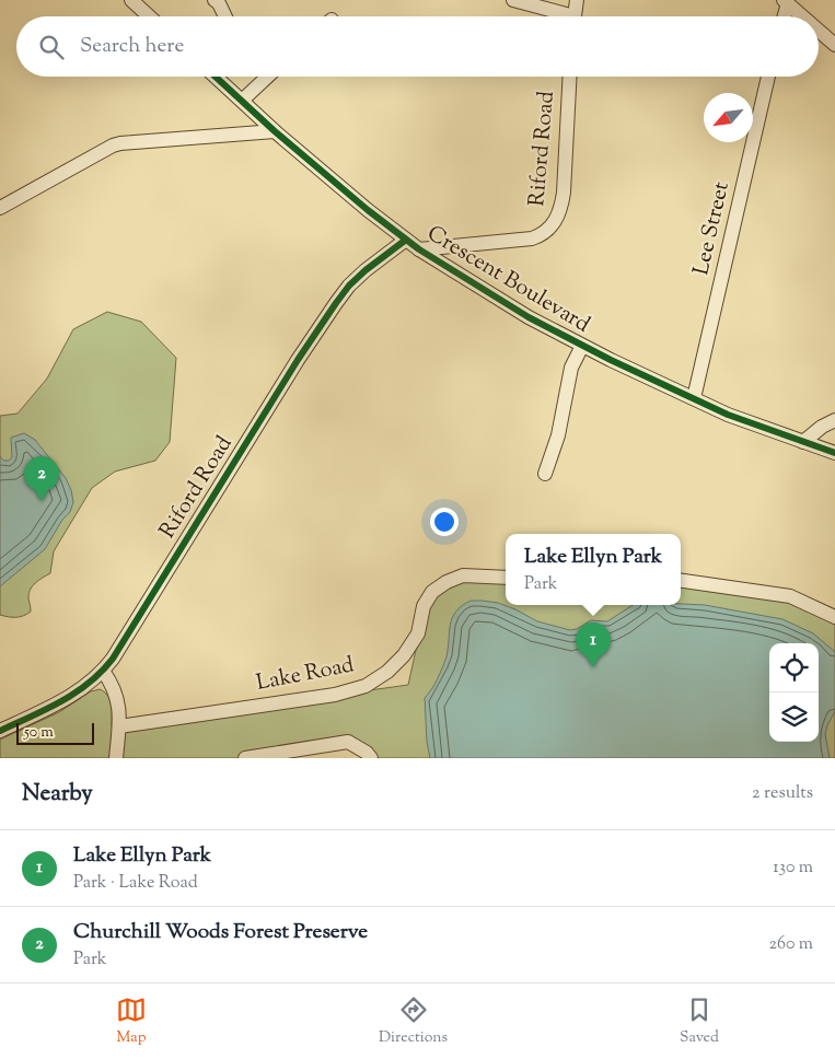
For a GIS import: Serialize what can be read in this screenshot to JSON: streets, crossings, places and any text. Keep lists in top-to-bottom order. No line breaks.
{"streets":{"street":["Riford Road","Lee Street","Crescent Boulevard","Lake Road"]},"crossings":[["Riford Road","Crescent Boulevard"],["Lee Street","Crescent Boulevard"]],"scale_bar":"50 m","north":"bottom left","page":{"search":"Search here","pins":["2","1"],"popup":["Lake Ellyn Park","Park"],"scale":"50 m","heading":["Nearby","2 results"],"list":[{"mark":"1","name":"Lake Ellyn Park","note":"Park · Lake Road","value":"130 m"},{"mark":"2","name":"Churchill Woods Forest Preserve","note":"Park","value":"260 m"}],"nav":["Map","Directions","Saved"]}}
